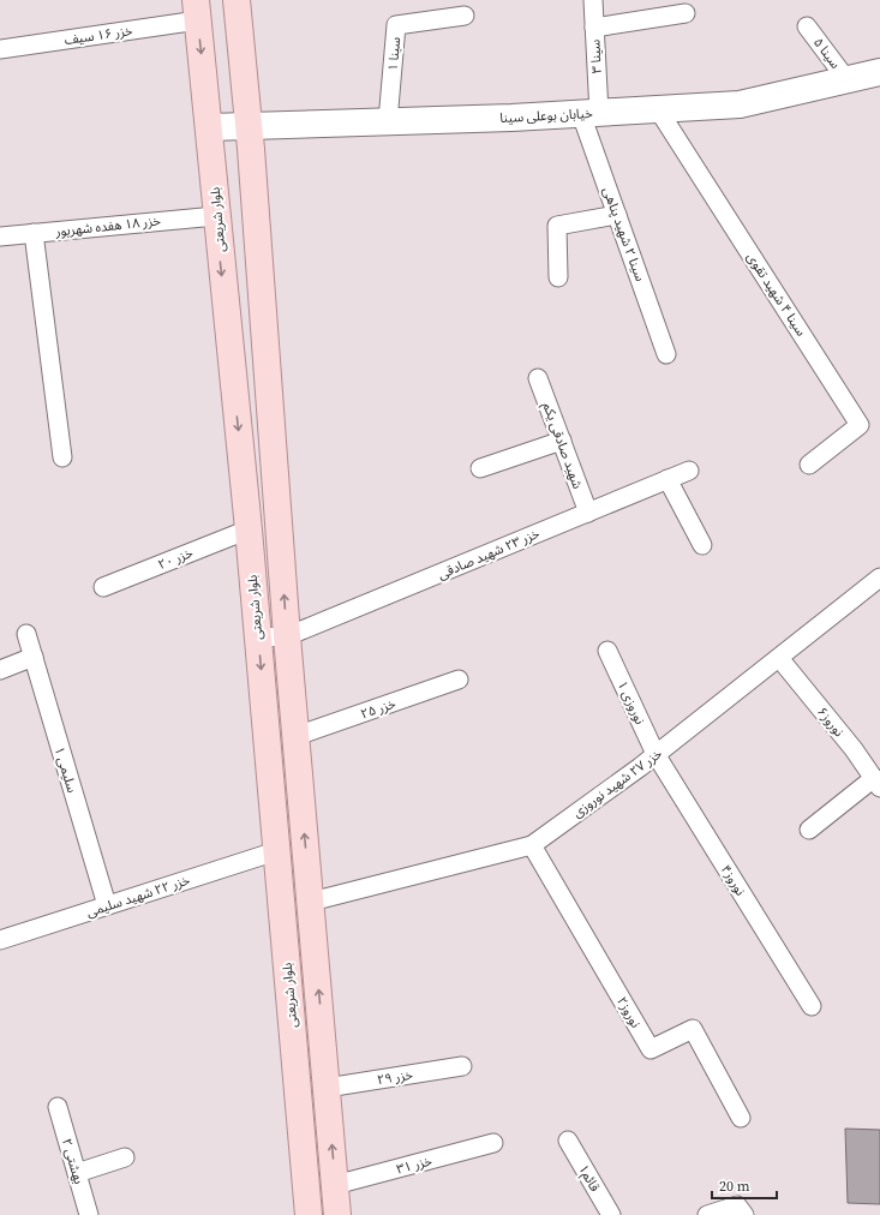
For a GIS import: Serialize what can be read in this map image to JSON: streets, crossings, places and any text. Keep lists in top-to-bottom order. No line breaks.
{"streets":{"main road":["خیابان بوعلی سینا","بلوار شریعتی"],"street":["خزر ۱۶ سیف","سینا ۵","سینا ۱","سینا ۳","خزر ۱۸ هفده شهریور","سینا ۲ شهید پناهی","سینا ۴ شهید تقوی","شهید صادقی یکم","خزر ۲۳ شهید صادقی","خزر ۲۰","نوروزی ۱","خزر ۲۵","نوروز۶","سلیمی ۱","خزر ۲۷ شهید نوروزی","نوروز۴","خزر ۲۲ شهید سلیمی","نوروز۲","خزر ۲۹","بهشتی ۲","خزر ۳۱","قائم۱"]},"crossings":[["خزر ۱۶ سیف","بلوار شریعتی"],["سینا ۵","خیابان بوعلی سینا"],["سینا ۱","خیابان بوعلی سینا"],["سینا ۳","خیابان بوعلی سینا"],["سینا ۳","سینا ۲ شهید پناهی"],["خیابان بوعلی سینا","بلوار شریعتی"],["خیابان بوعلی سینا","سینا ۲ شهید پناهی"],["خیابان بوعلی سینا","سینا ۴ شهید تقوی"],["بلوار شریعتی","خزر ۱۸ هفده شهریور"],["بلوار شریعتی","خزر ۲۳ شهید صادقی"],["بلوار شریعتی","خزر ۲۰"],["بلوار شریعتی","خزر ۲۲ شهید سلیمی"],["شهید صادقی یکم","خزر ۲۳ شهید صادقی"],["نوروزی ۱","خزر ۲۷ شهید نوروزی"],["نوروزی ۱","نوروز۴"],["نوروز۶","خزر ۲۷ شهید نوروزی"],["سلیمی ۱","خزر ۲۲ شهید سلیمی"],["خزر ۲۷ شهید نوروزی","نوروز۴"],["خزر ۲۷ شهید نوروزی","نوروز۲"]],"scale_bar":"20 m"}
